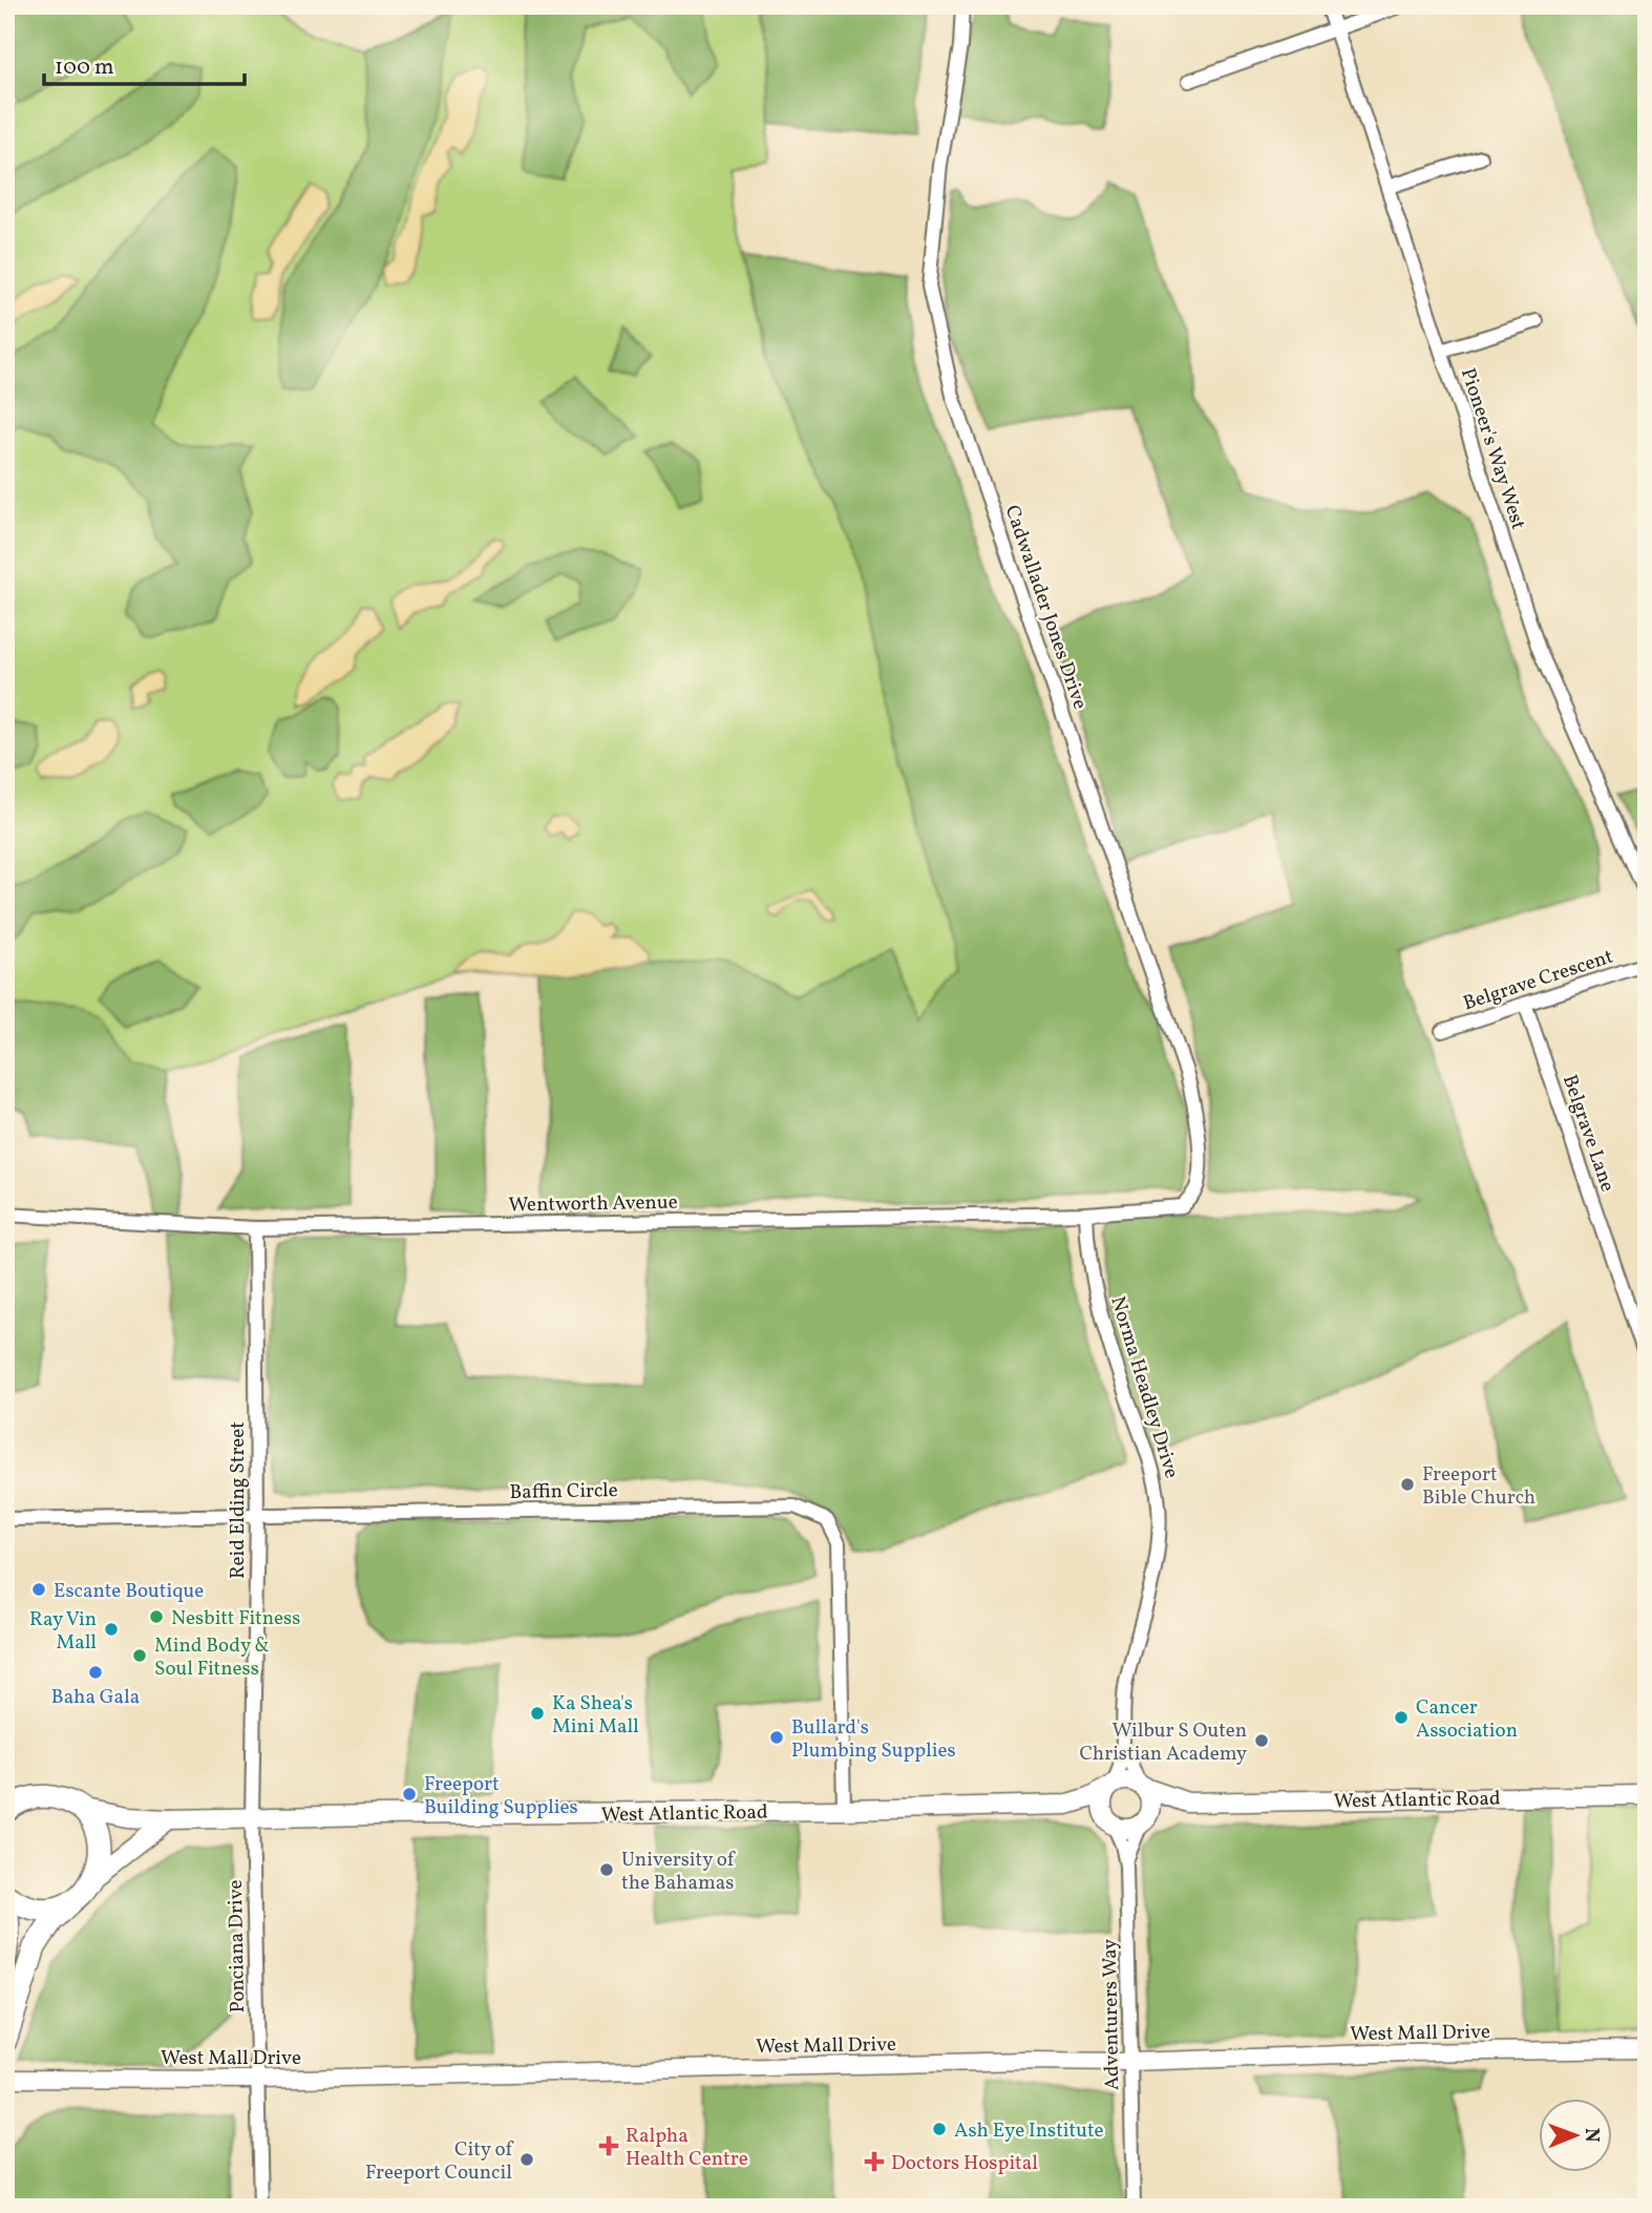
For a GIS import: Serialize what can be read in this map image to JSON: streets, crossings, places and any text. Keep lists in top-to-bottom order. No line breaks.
{"streets":{"main road":["West Atlantic Road"],"street":["Pioneer's Way West","Cadwallader Jones Drive","Belgrave Crescent","Belgrave Lane","Wentworth Avenue","Norma Headley Drive","Baffin Circle","Reid Elding Street","Ponciana Drive","Adventurers Way","West Mall Drive"]},"crossings":[["Cadwallader Jones Drive","Wentworth Avenue"],["Belgrave Crescent","Belgrave Lane"],["Wentworth Avenue","Norma Headley Drive"],["Wentworth Avenue","Reid Elding Street"],["Norma Headley Drive","West Atlantic Road"],["Norma Headley Drive","Adventurers Way"],["Baffin Circle","Reid Elding Street"],["Baffin Circle","West Atlantic Road"],["Reid Elding Street","West Atlantic Road"],["Reid Elding Street","Ponciana Drive"],["West Atlantic Road","Ponciana Drive"],["West Atlantic Road","Adventurers Way"],["Ponciana Drive","West Mall Drive"],["Adventurers Way","West Mall Drive"]],"places":{"other":["Freeport Bible Church","Escante Boutique","Nesbitt Fitness","Ray Vin Mall","Mind Body & Soul Fitness","Baha Gala","Ka Shea's Mini Mall","Cancer Association","Bullard's Plumbing Supplies","Wilbur S Outen Christian Academy","Freeport Building Supplies","University of the Bahamas","Ash Eye Institute","City of Freeport Council"],"health":["Ralpha Health Centre","Doctors Hospital"]},"scale_bar":"100 m","north":"right"}
